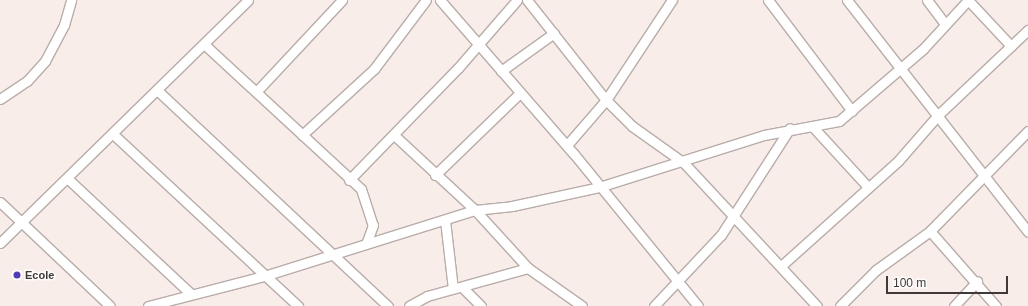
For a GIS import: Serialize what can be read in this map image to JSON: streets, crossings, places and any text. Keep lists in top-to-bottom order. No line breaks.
{"places":["Ecole"],"scale_bar":"100 m"}
